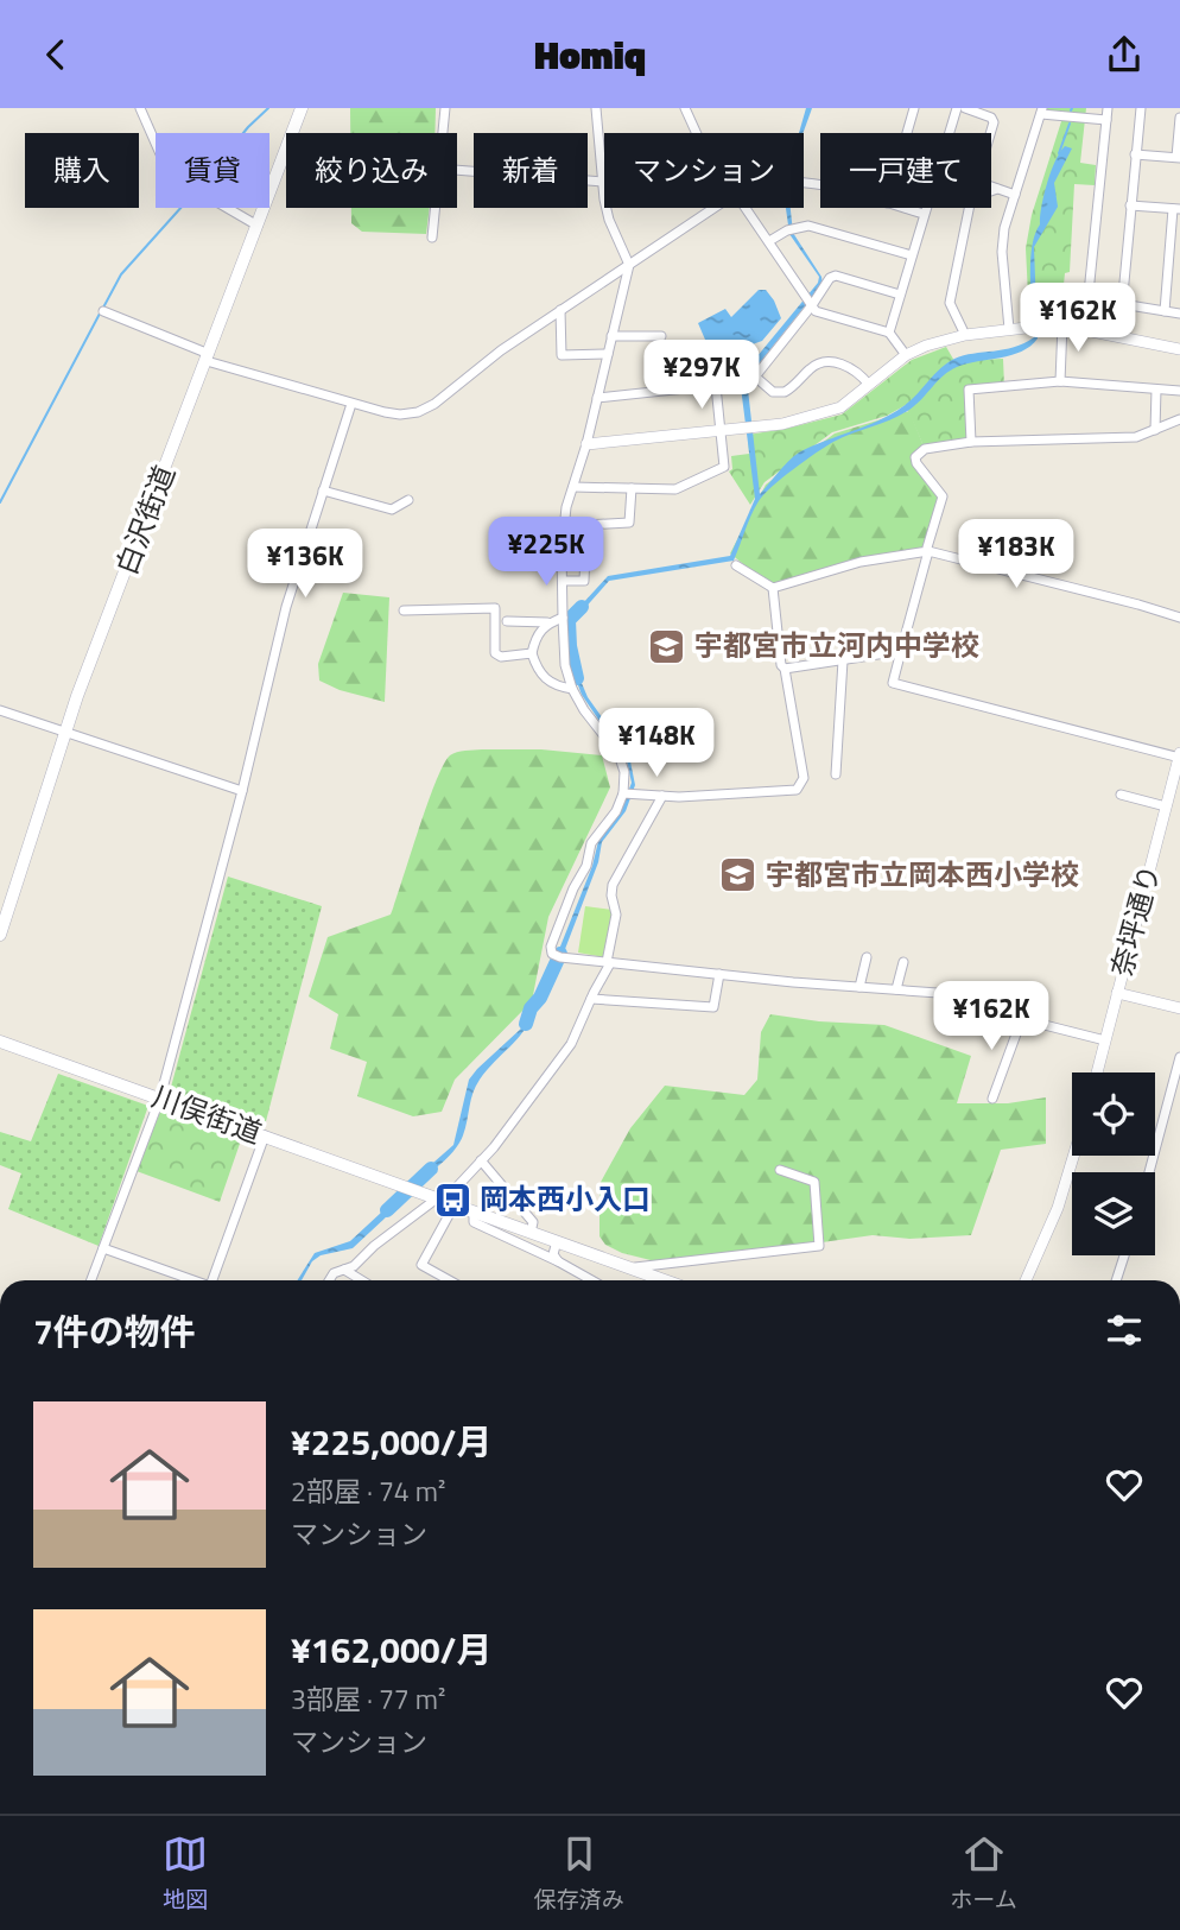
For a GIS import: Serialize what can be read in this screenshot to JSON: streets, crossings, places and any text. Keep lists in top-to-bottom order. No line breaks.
{"streets":{"main road":["白沢街道","川俣街道"],"street":["奈坪通り"]},"places":{"school or university":["宇都宮市立河内中学校","宇都宮市立岡本西小学校"],"bus stop":["岡本西小入口"]},"page":{"header":"Homiq","chip":["購入","賃貸","絞り込み","新着","マンション","一戸建て"],"price":["¥162K","¥297K","¥225K","¥183K","¥136K","¥148K","¥162K"],"heading":"7件の物件","list":[{"name":"¥225,000/月","note":"2部屋 · 74 m² · マンション"},{"name":"¥162,000/月","note":"3部屋 · 77 m² · マンション"}],"tabs":["地図","保存済み","ホーム"]}}
